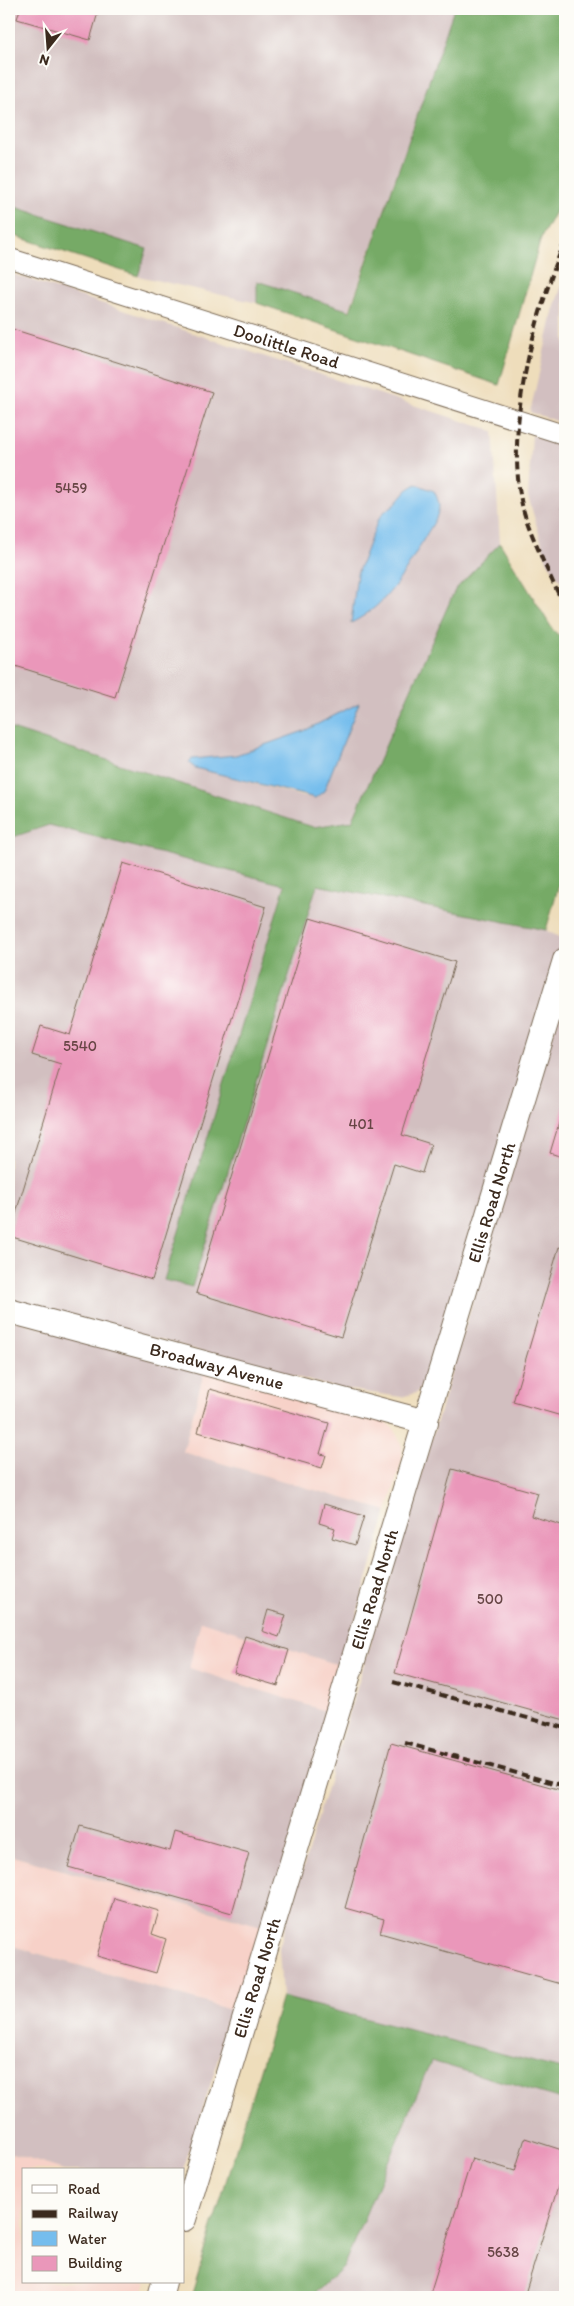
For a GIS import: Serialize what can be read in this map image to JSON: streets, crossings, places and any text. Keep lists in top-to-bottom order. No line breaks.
{"streets":{"street":["Doolittle Road","Ellis Road North","Broadway Avenue"]},"crossings":[["Ellis Road North","Broadway Avenue"]],"house_numbers":["5459","5540","401","500","5638"],"legend":["Road","Railway","Water","Building"],"north":"bottom"}
